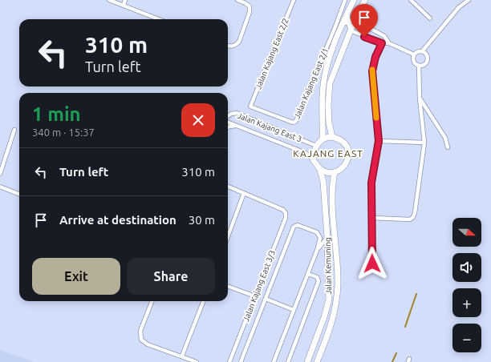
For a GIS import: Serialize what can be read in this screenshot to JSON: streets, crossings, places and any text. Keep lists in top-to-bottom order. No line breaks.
{"streets":{"street":["Jalan Kajang East 2/2","Jalan Kajang East 2/1","Jalan Kajang East 3","Jalan Kemuning","Jalan Kajang East 3/3"]},"crossings":[["Jalan Kajang East 2/2","Jalan Kajang East 2/1"],["Jalan Kajang East 3","Jalan Kemuning"]],"districts":["KAJANG EAST"],"north":"right","page":{"turn":["310 m","Turn left"],"heading":["1 min","340 m · 15:37"],"list":[{"name":"Turn left","value":"310 m"},{"name":"Arrive at destination","value":"30 m"}],"map_buttons":["+","−"],"buttons":["Exit","Share"]}}
